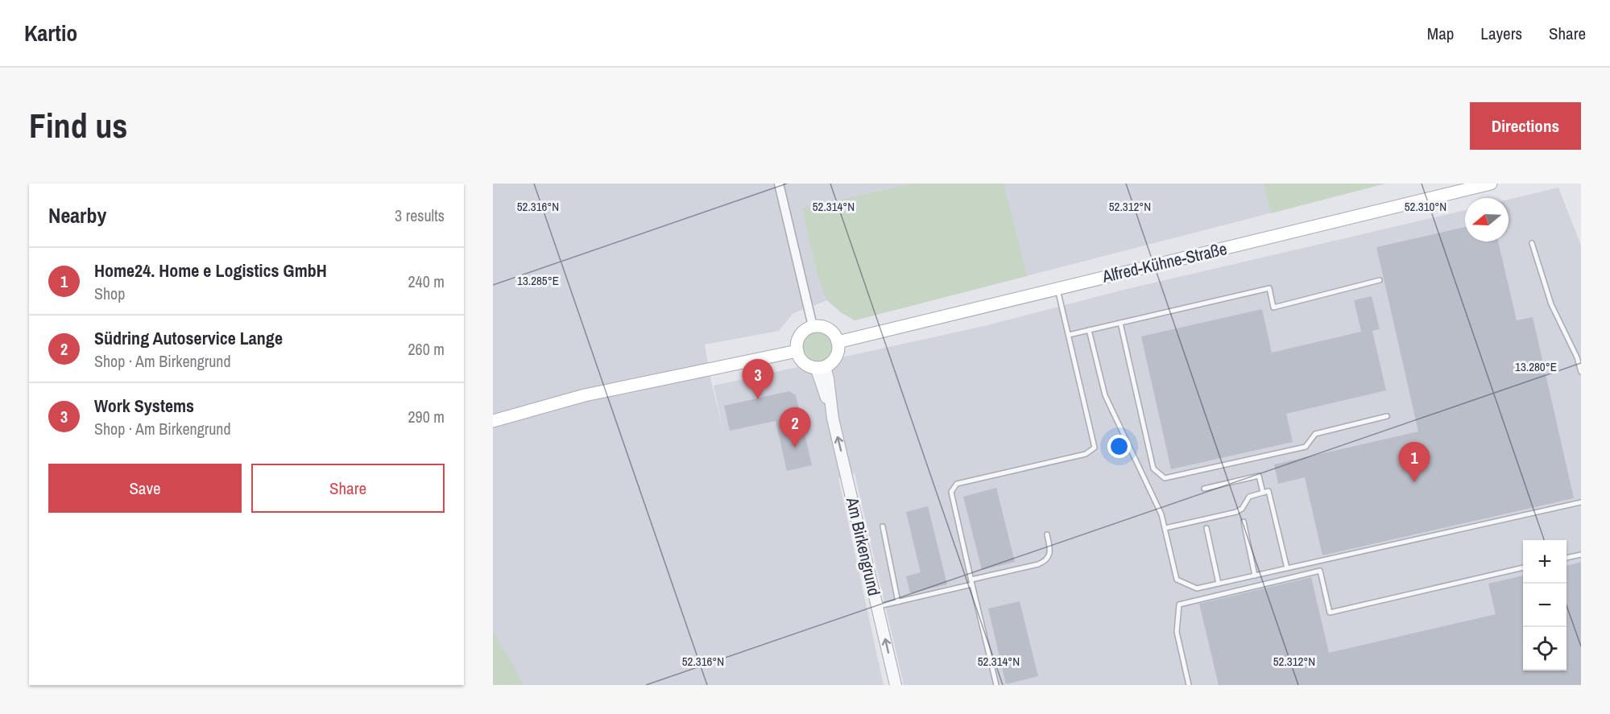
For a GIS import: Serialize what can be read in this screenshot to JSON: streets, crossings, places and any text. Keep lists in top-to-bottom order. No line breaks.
{"streets":{"main road":["Alfred-Kühne-Straße"],"street":["Am Birkengrund"]},"crossings":[["Alfred-Kühne-Straße","Am Birkengrund"]],"one_way":["Am Birkengrund"],"north":"left","page":{"header":"Kartio","nav":["Map","Layers","Share"],"buttons":["Directions",["Save","Share"]],"title":"Find us","heading":["Nearby","3 results"],"list":[{"mark":"1","name":"Home24. Home e Logistics GmbH","note":"Shop","value":"240 m"},{"mark":"2","name":"Südring Autoservice Lange","note":"Shop · Am Birkengrund","value":"260 m"},{"mark":"3","name":"Work Systems","note":"Shop · Am Birkengrund","value":"290 m"}],"pins":["3","2","1"],"map_buttons":["+","−"]},"coordinates":["52.316°N","52.314°N","52.312°N","52.310°N","13.285°E","13.280°E"]}
